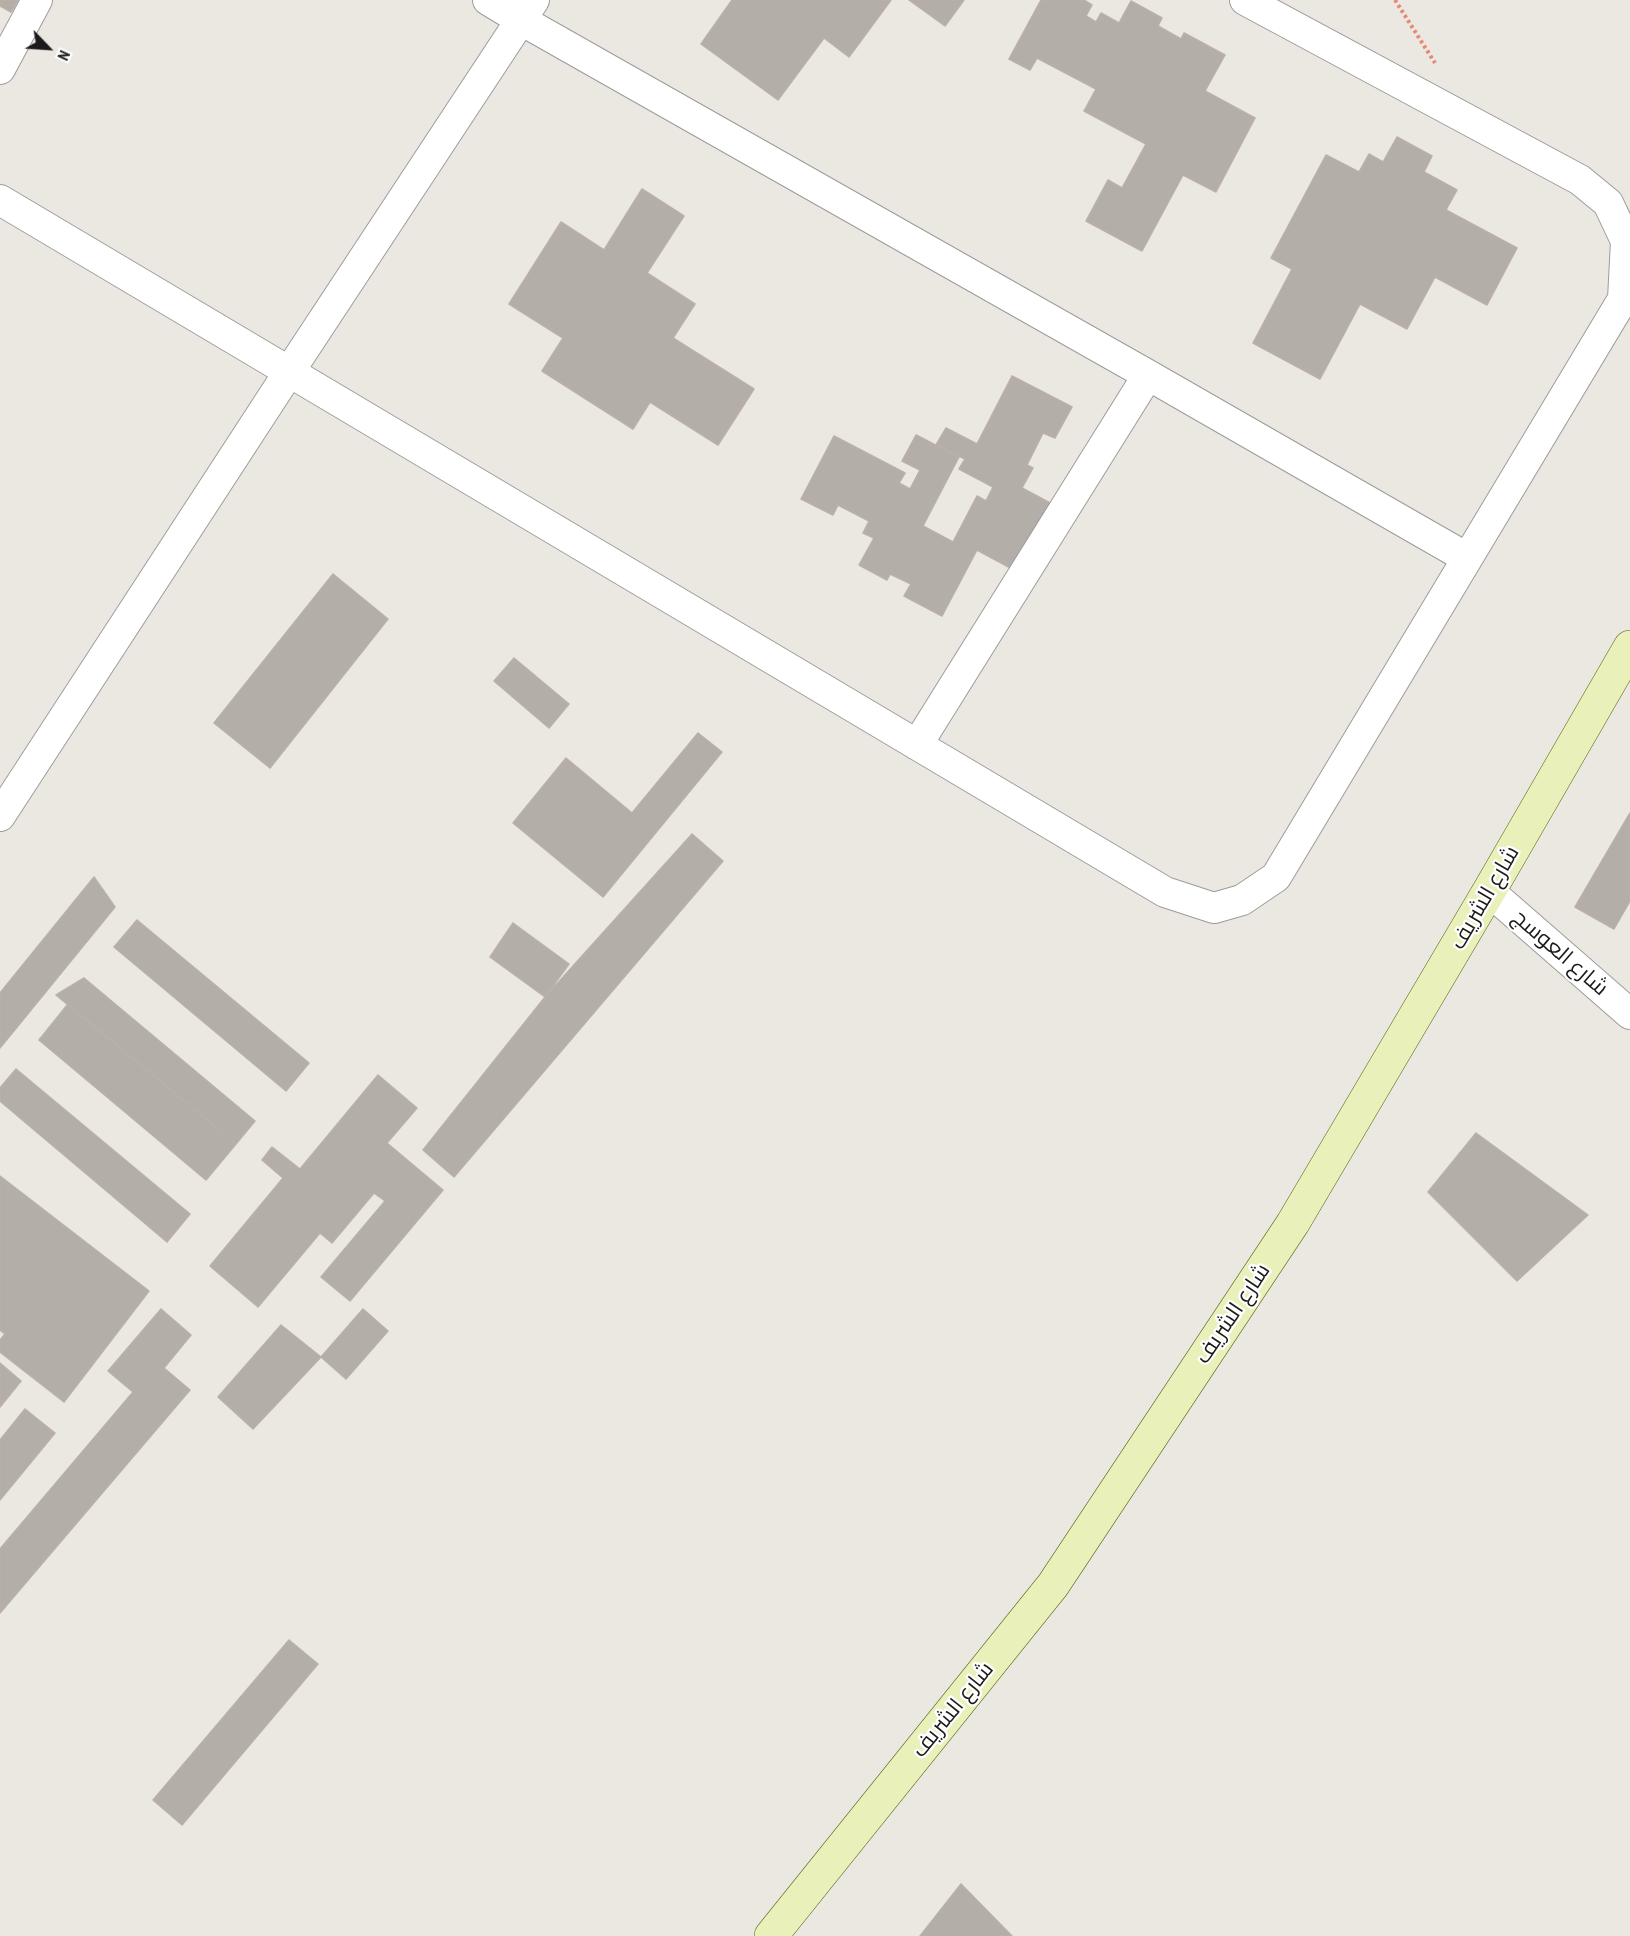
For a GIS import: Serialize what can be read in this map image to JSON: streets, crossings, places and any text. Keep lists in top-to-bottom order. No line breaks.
{"streets":{"main road":["شارع الشريف"],"street":["شارع العوسج"]},"crossings":[["شارع الشريف","شارع العوسج"]],"north":"bottom right"}
